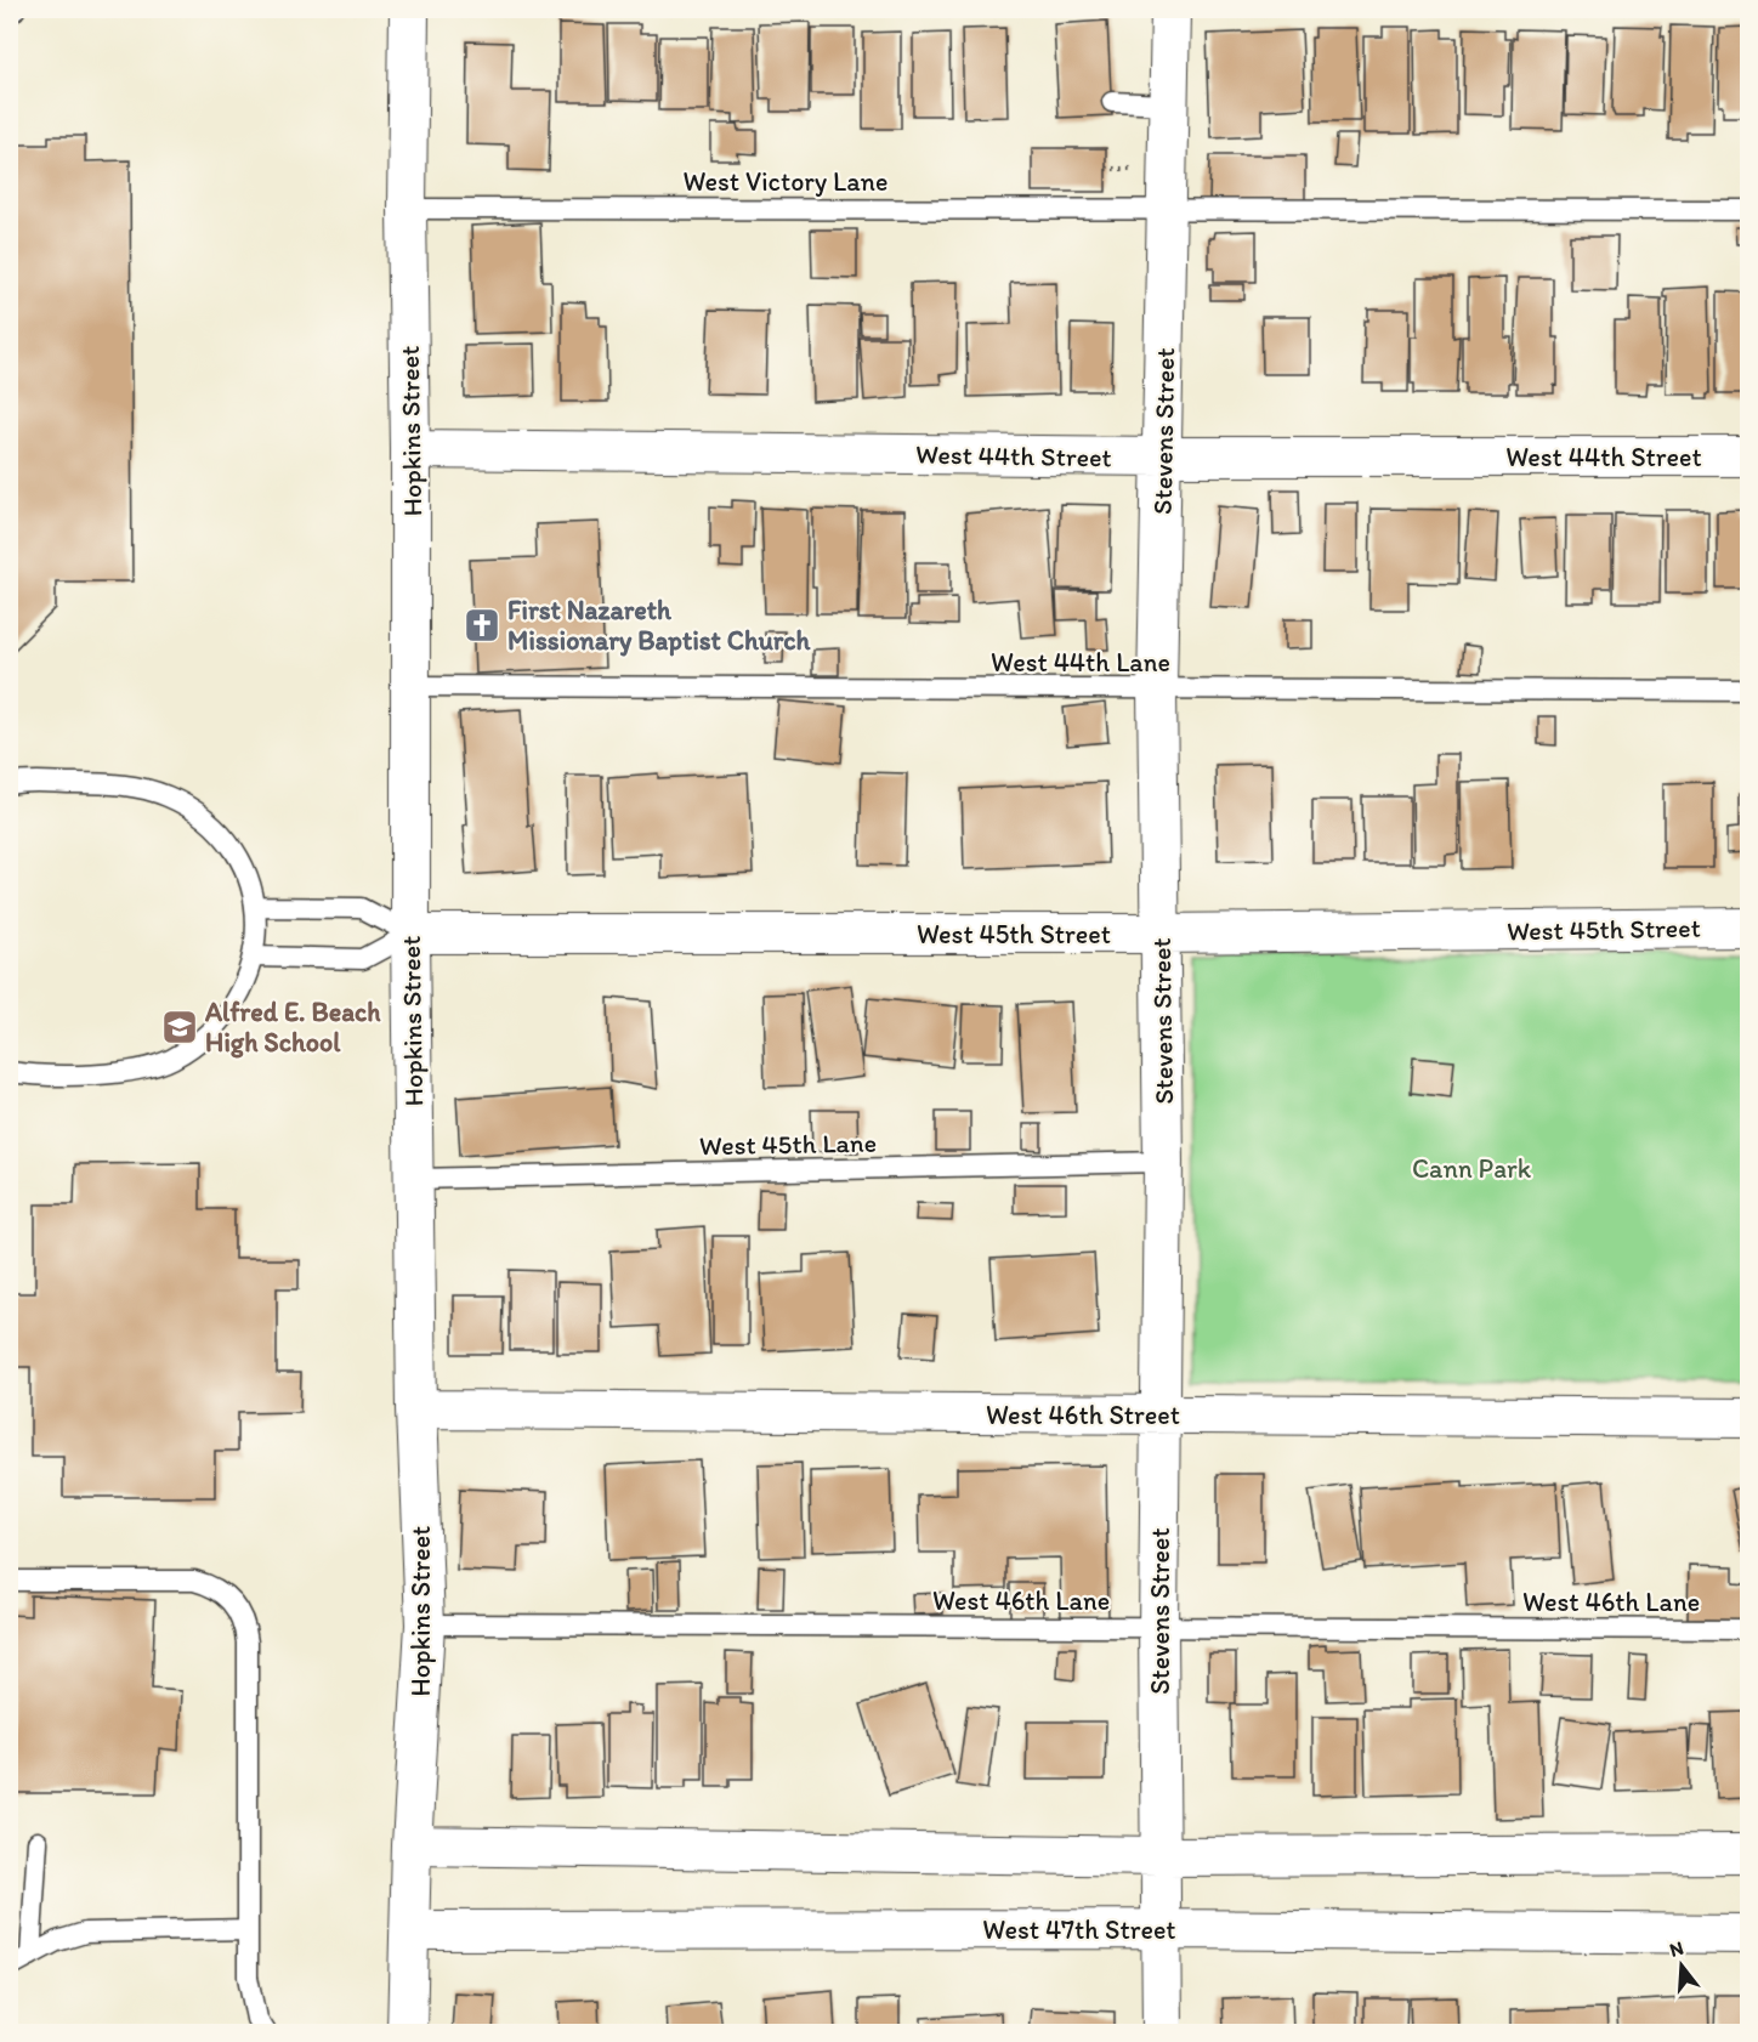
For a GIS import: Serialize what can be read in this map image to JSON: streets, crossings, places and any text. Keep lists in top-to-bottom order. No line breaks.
{"streets":{"street":["Hopkins Street","Stevens Street","West 44th Street","West 45th Street","West 46th Street","West 47th Street"],"lane":["West Victory Lane","West 44th Lane","West 45th Lane","West 46th Lane"]},"crossings":[["West Victory Lane","Hopkins Street"],["West Victory Lane","Stevens Street"],["Hopkins Street","West 44th Street"],["Hopkins Street","West 44th Lane"],["Hopkins Street","West 45th Street"],["Hopkins Street","West 45th Lane"],["Hopkins Street","West 46th Street"],["Hopkins Street","West 46th Lane"],["Hopkins Street","West 47th Street"],["Stevens Street","West 44th Street"],["Stevens Street","West 44th Lane"],["Stevens Street","West 45th Street"],["Stevens Street","West 45th Lane"],["Stevens Street","West 46th Street"],["Stevens Street","West 46th Lane"],["Stevens Street","West 47th Street"]],"parks":["Cann Park"],"places":{"church":["First Nazareth Missionary Baptist Church"],"school or university":["Alfred E. Beach High School"]},"north":"top"}
